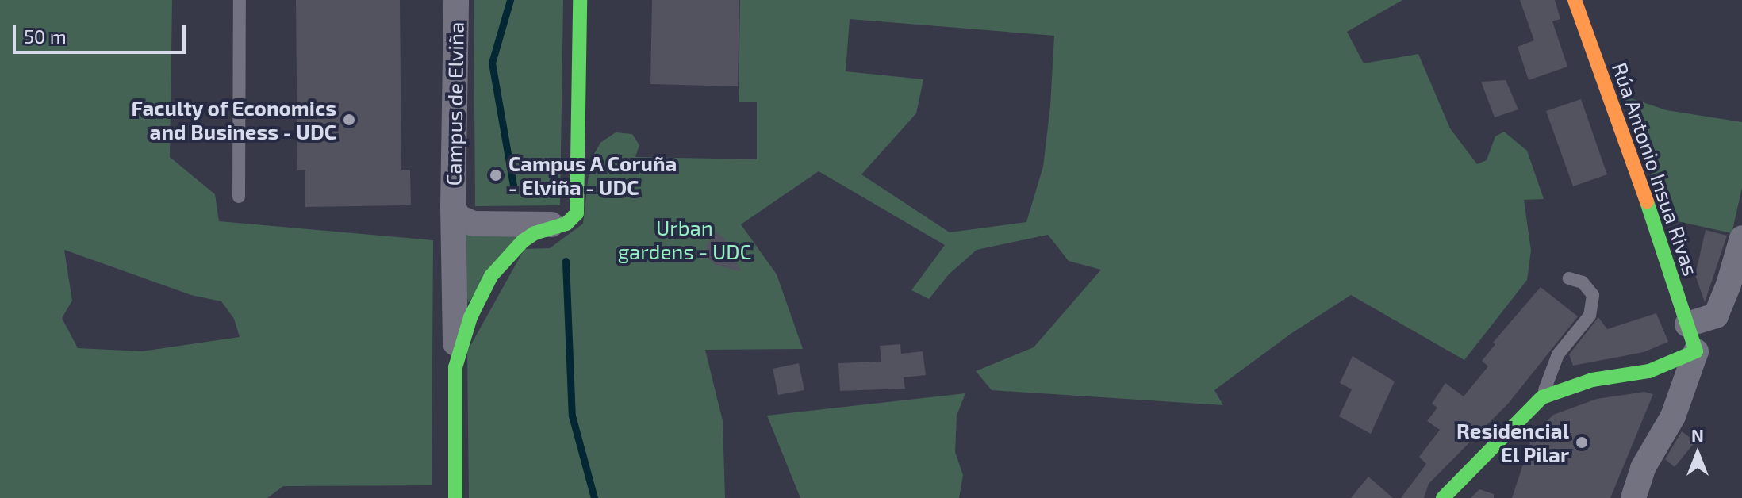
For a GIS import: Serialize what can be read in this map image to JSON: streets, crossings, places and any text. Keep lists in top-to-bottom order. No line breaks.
{"streets":{"street":["Campus de Elviña","Rúa Antonio Insua Rivas"]},"parks":["Urban gardens - UDC"],"places":["Faculty of Economics and Business - UDC","Campus A Coruña - Elviña - UDC","Residencial El Pilar"],"scale_bar":"50 m","north":"top"}
